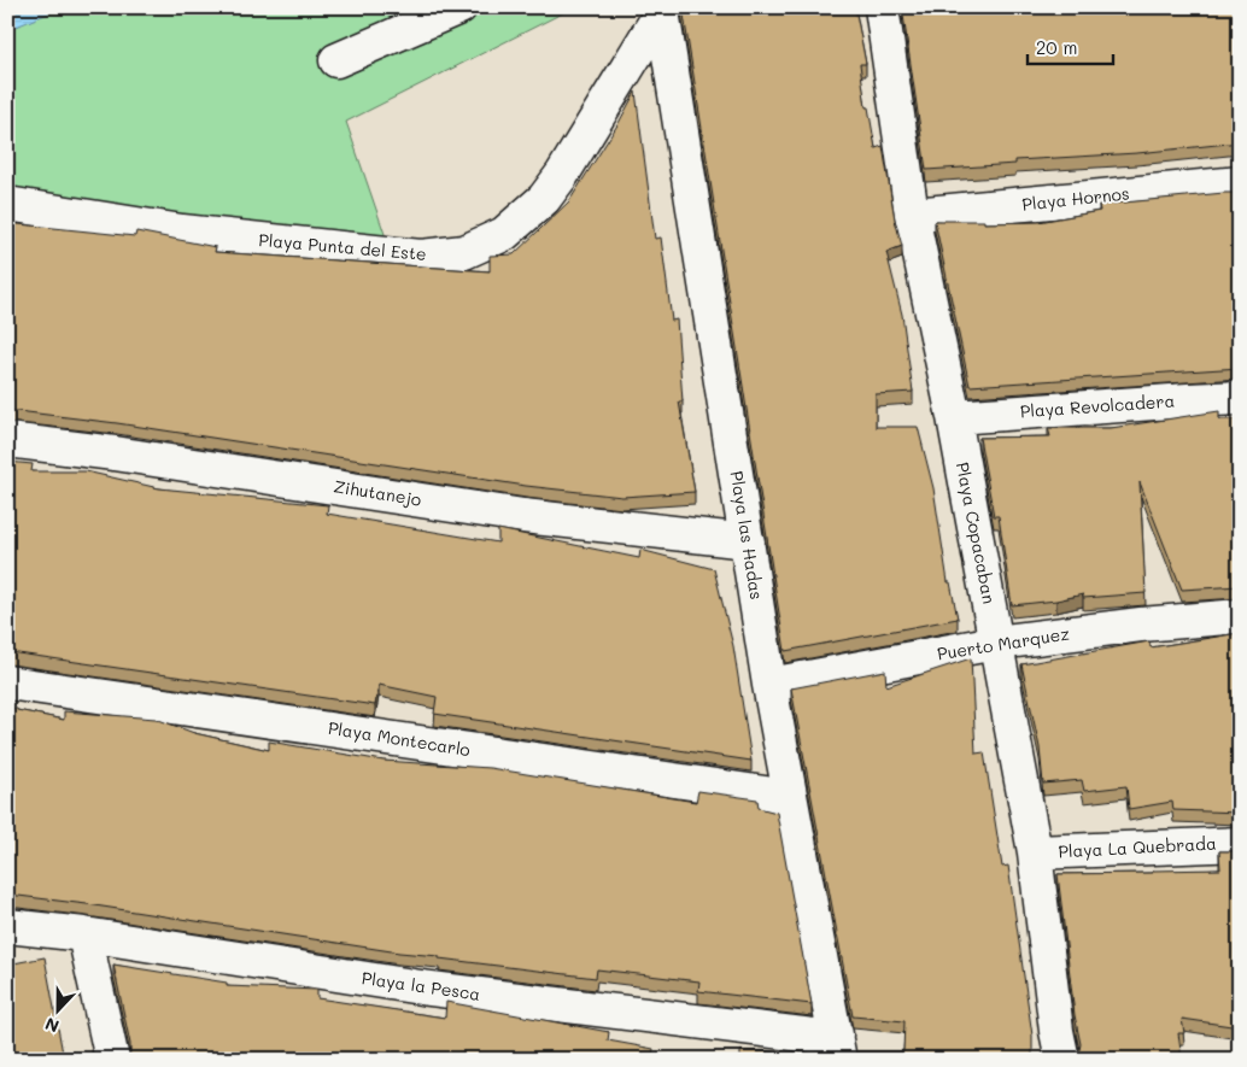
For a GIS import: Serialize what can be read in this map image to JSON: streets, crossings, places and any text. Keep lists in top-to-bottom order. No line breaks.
{"streets":{"street":["Playa Hornos","Playa Punta del Este","Playa Revolcadera","Zihutanejo","Playa Copacaban","Playa las Hadas","Puerto Marquez","Playa Montecarlo","Playa La Quebrada","Playa la Pesca"]},"crossings":[["Playa Hornos","Playa Copacaban"],["Playa Punta del Este","Playa las Hadas"],["Playa Revolcadera","Playa Copacaban"],["Zihutanejo","Playa las Hadas"],["Playa Copacaban","Puerto Marquez"],["Playa Copacaban","Playa La Quebrada"],["Playa las Hadas","Puerto Marquez"],["Playa las Hadas","Playa Montecarlo"],["Playa las Hadas","Playa la Pesca"]],"scale_bar":"20 m","north":"bottom"}
